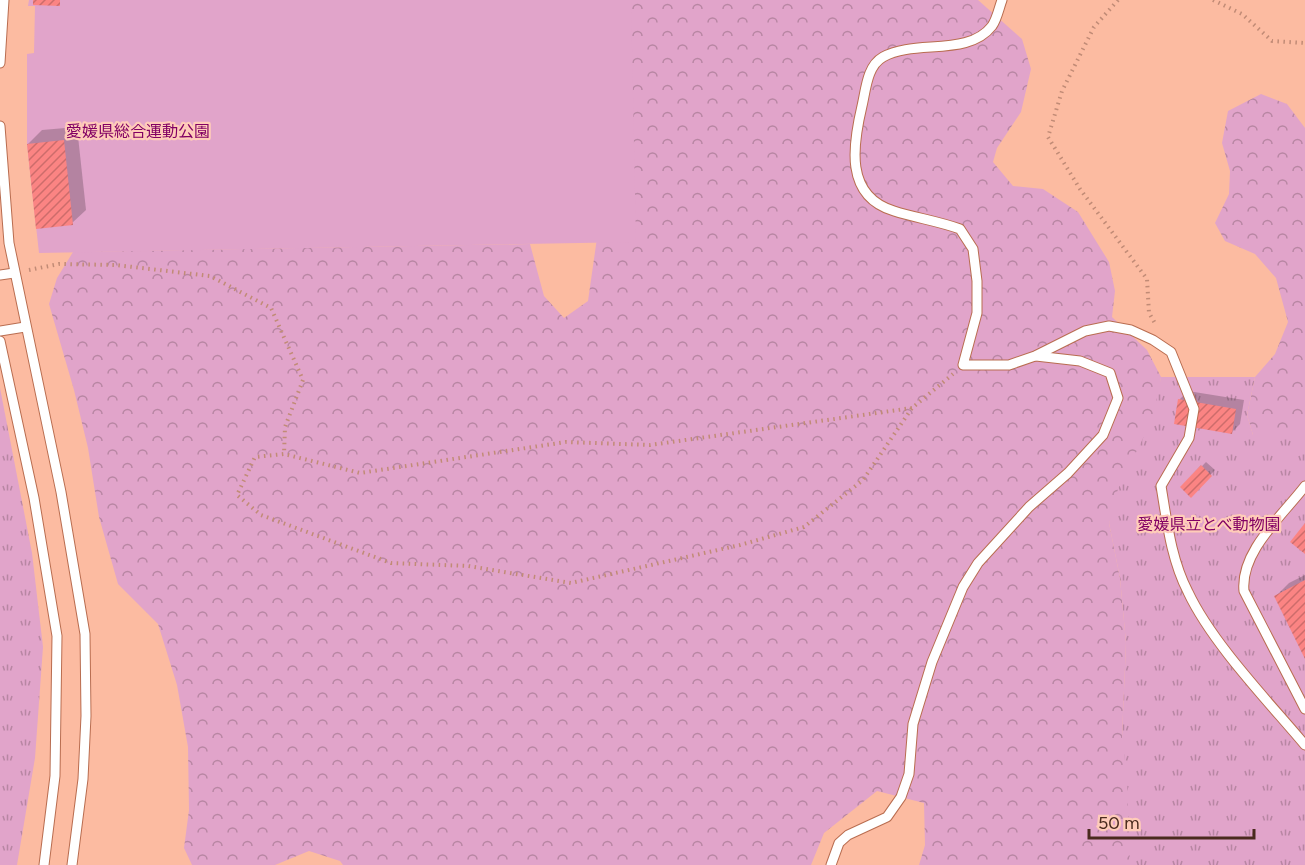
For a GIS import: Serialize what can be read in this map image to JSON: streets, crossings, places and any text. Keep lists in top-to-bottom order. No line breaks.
{"parks":["愛媛県総合運動公園","愛媛県立とべ動物園"],"scale_bar":"50 m"}
